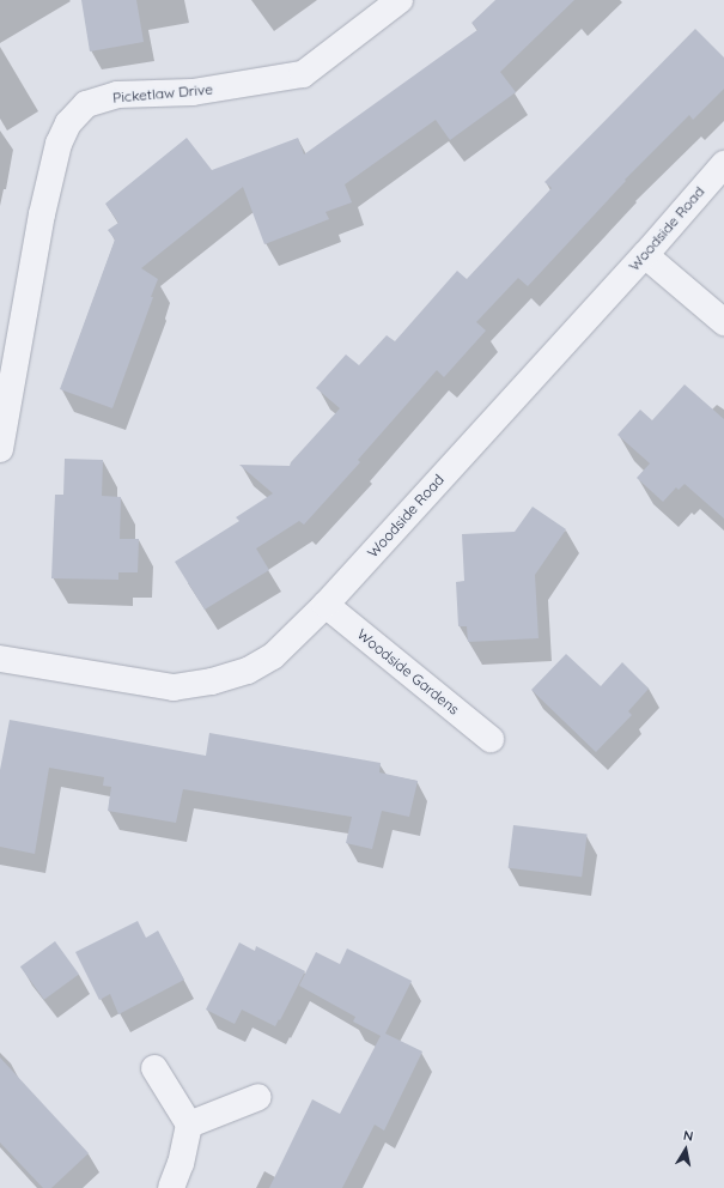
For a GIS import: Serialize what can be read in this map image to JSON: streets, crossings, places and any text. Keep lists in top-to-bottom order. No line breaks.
{"streets":{"street":["Picketlaw Drive","Woodside Road","Woodside Gardens"]},"crossings":[["Woodside Road","Woodside Gardens"]],"north":"top"}
